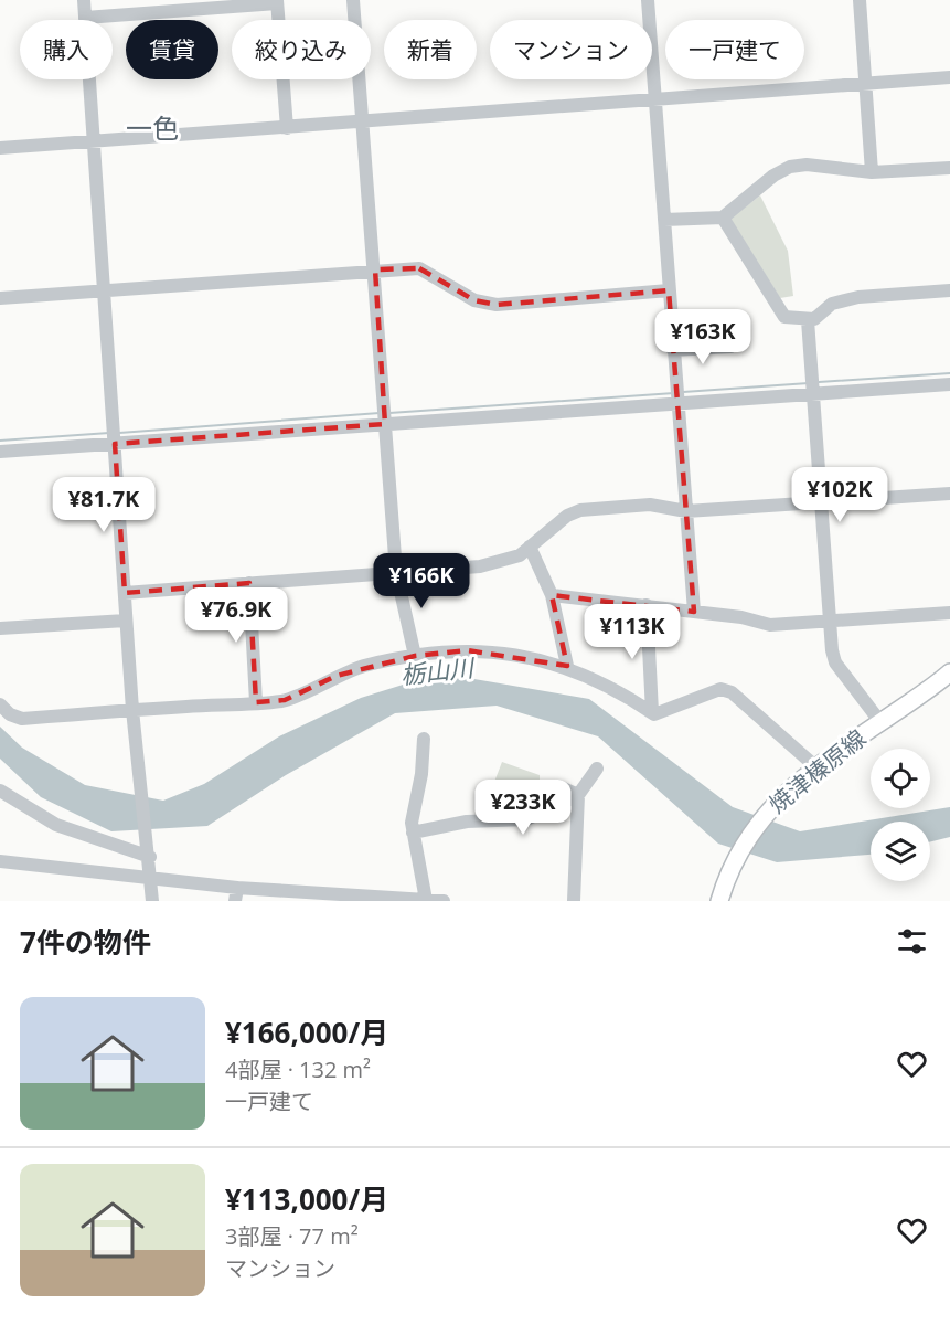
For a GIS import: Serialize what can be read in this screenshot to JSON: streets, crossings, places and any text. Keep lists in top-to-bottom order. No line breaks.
{"streets":{"main road":["焼津榛原線"]},"districts":["一色"],"water":["栃山川"],"page":{"chip":["購入","賃貸","絞り込み","新着","マンション","一戸建て"],"price":["¥163K","¥102K","¥81.7K","¥166K","¥76.9K","¥113K","¥233K"],"heading":"7件の物件","list":[{"name":"¥166,000/月","note":"4部屋 · 132 m² · 一戸建て"},{"name":"¥113,000/月","note":"3部屋 · 77 m² · マンション"}]}}
